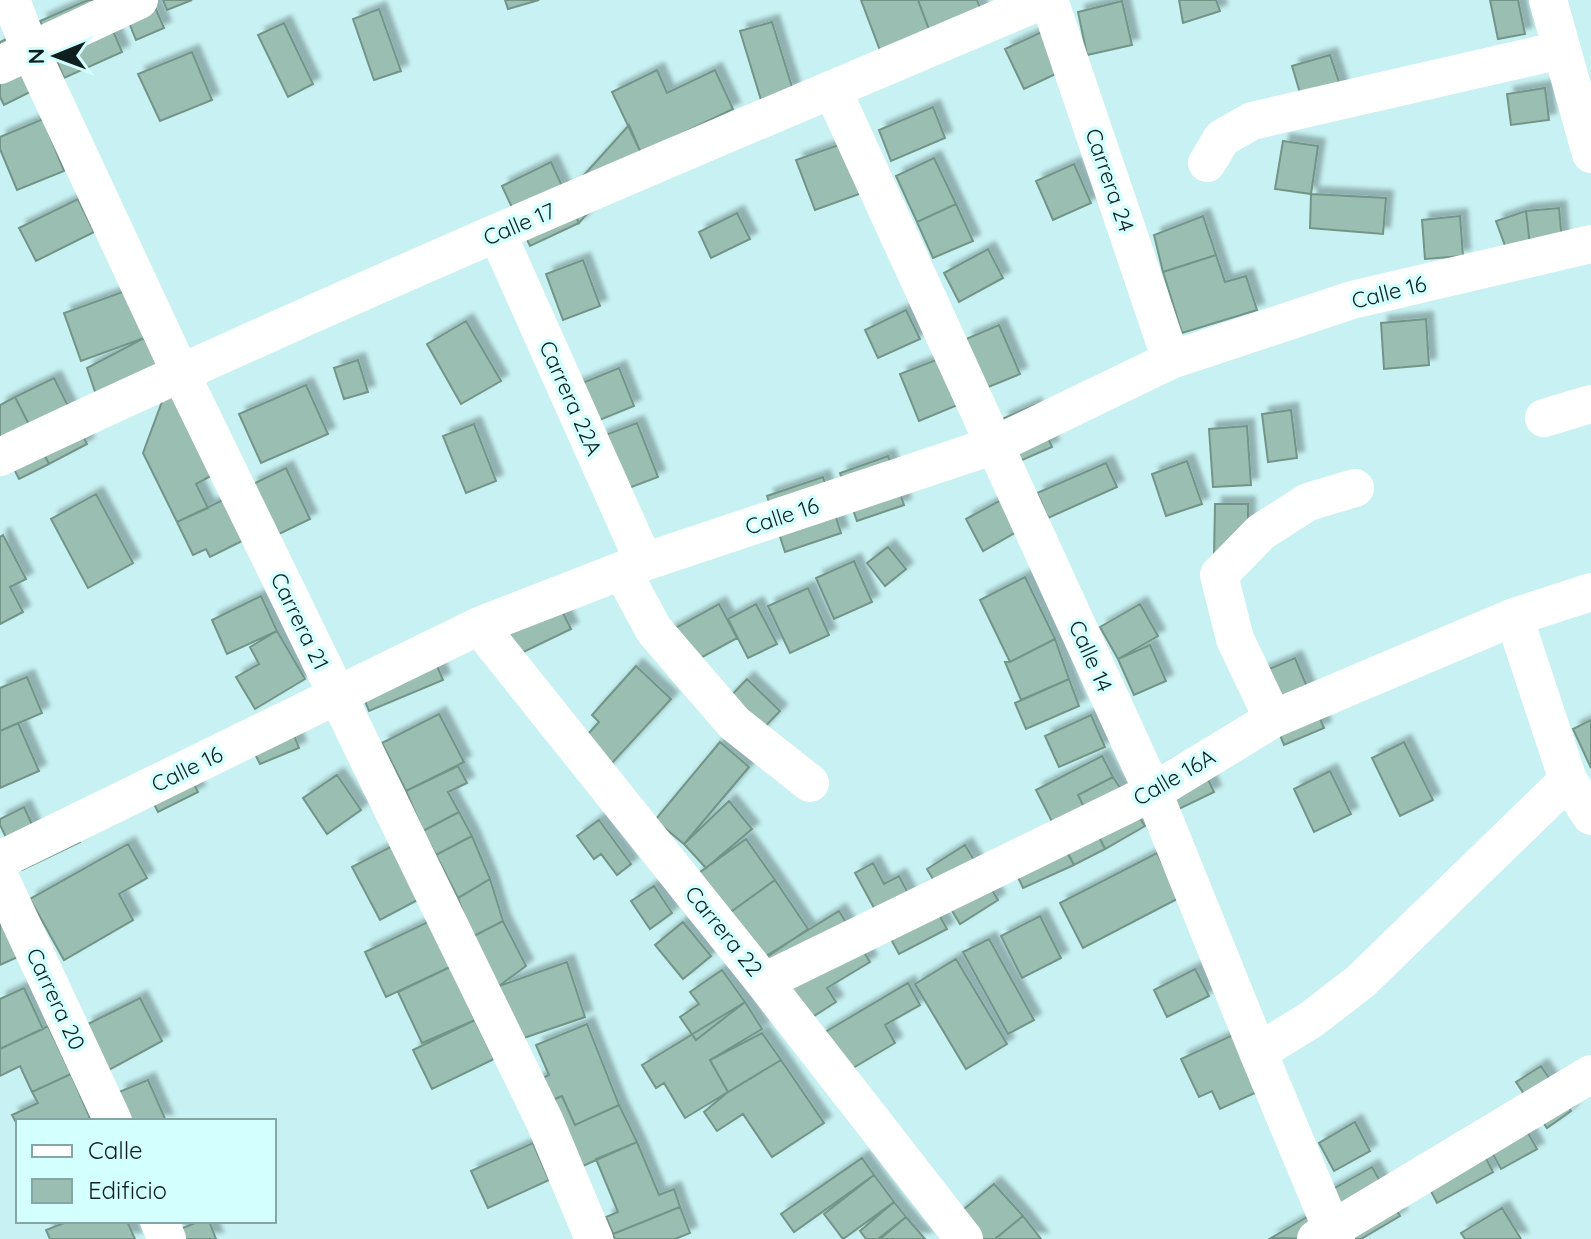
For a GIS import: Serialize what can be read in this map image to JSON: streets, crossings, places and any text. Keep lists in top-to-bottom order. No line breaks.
{"streets":{"street":["Carrera 24","Calle 17","Calle 16","Carrera 22A","Carrera 21","Calle 14","Calle 16A","Carrera 22","Carrera 20"]},"crossings":[["Carrera 24","Calle 16"],["Calle 17","Carrera 22A"],["Calle 17","Carrera 21"],["Calle 17","Calle 14"],["Calle 16","Carrera 22A"],["Calle 16","Carrera 21"],["Calle 16","Calle 14"],["Calle 16","Carrera 22"],["Calle 14","Calle 16A"],["Calle 16A","Carrera 22"]],"legend":["Calle","Edificio"],"north":"left"}
